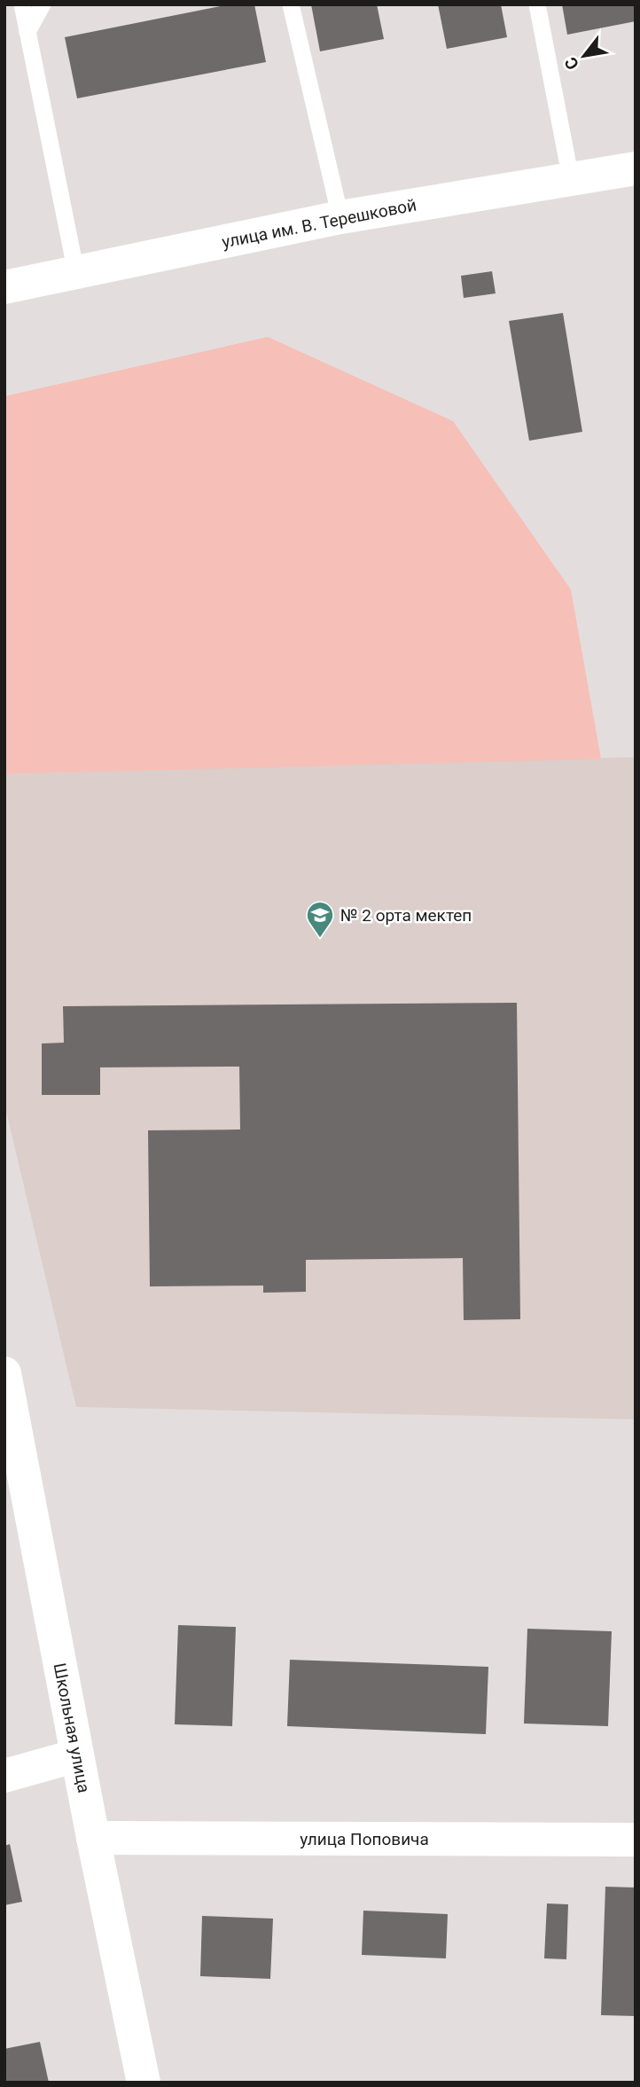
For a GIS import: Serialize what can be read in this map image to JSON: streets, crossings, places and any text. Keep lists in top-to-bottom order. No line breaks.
{"streets":{"street":["улица им. В. Терешковой","Школьная улица","улица Поповича"]},"crossings":[["Школьная улица","улица Поповича"]],"places":{"school or university":["№ 2 орта мектеп"]},"north":"bottom left"}
